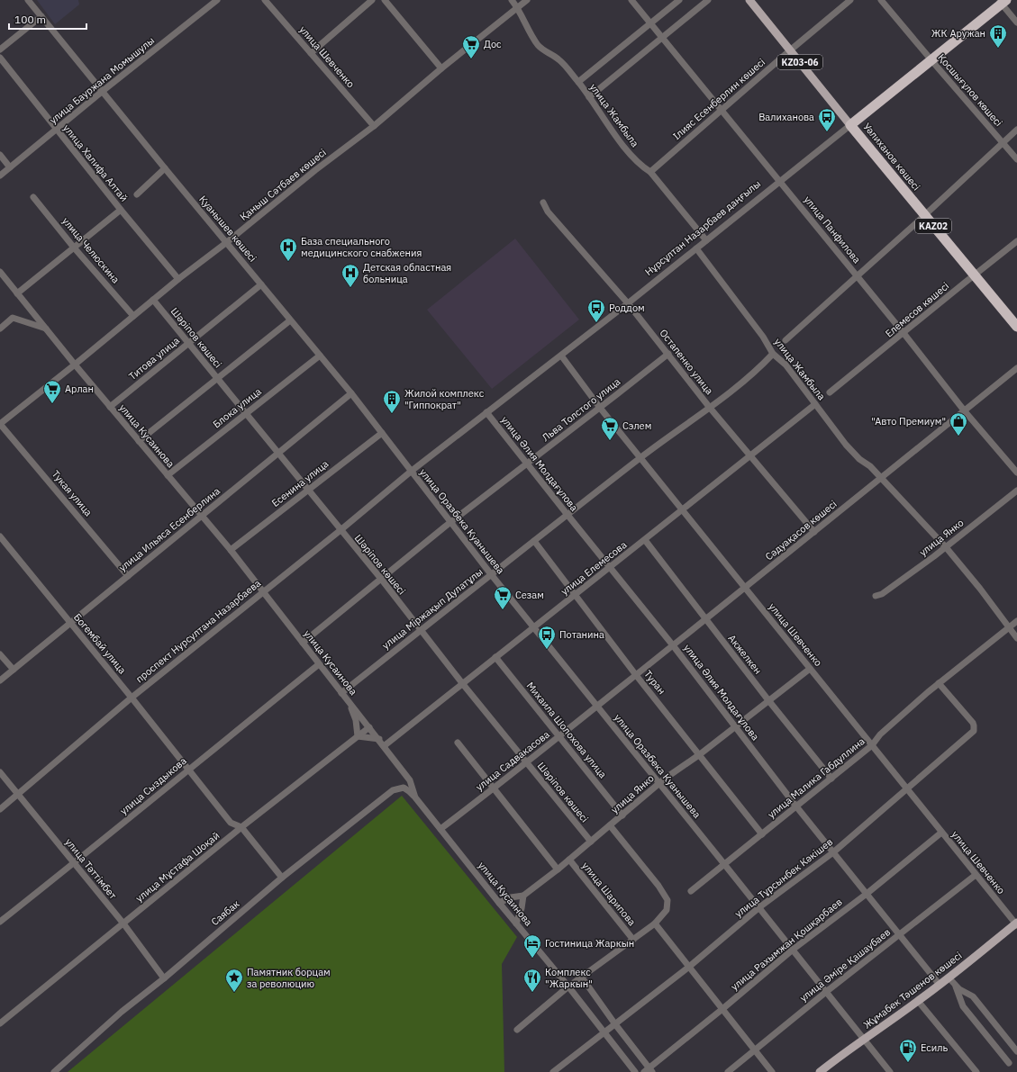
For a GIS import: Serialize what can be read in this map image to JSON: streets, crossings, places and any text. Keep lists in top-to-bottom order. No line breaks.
{"streets":{"highway":["Уәлиханов көшесі","KАZ02","Нұрсұлтан Назарбаев даңғылы"],"main road":["KZ03-06","Жұмабек Тәшенов көшесі"],"street":["улица Шевченко","улица Бауржана Момышулы","Қосшығұлов көшесі","Ілияс Есенберлин көшесі","улица Жамбыла","улица Халифа Алтай","Қаныш Сәтбаев көшесі","Қуанышев көшесі","улица Панфилова","улица Челюскина","Елемесов көшесі","Шәріпов көшесі","Титова улица","Остапенко улица","Блока улица","Льва Толстого улица","улица Кусаинова","улица Әлия Молдағұлова","Есенина улица","Тукая улица","улица Оразбека Куанышева","улица Ильяса Есенберлина","Сәдуақасов көшесі","улица Янко","улица Елемесова","улица Міржақып Дулатұлы","проспект Нурсултана Назарбаева","Богембай улица","Акжелкен","Туран","Михаила Шолохова улица","улица Садвакасова","улица Малика Габдуллина","улица Сыздыкова","улица Мұстафа Шоқай","улица Тәттімбет","улица Тұрсынбек Кәкішев","улица Шарипова","Саябак","улица Рахымжан Қошқарбаев","улица Әміре Қашаубаев"]},"crossings":[["улица Шевченко","Қаныш Сәтбаев көшесі"],["улица Шевченко","Нұрсұлтан Назарбаев даңғылы"],["улица Шевченко","Льва Толстого улица"],["улица Шевченко","Сәдуақасов көшесі"],["улица Шевченко","улица Янко"],["улица Шевченко","улица Елемесова"],["улица Шевченко","улица Міржақып Дулатұлы"],["улица Шевченко","улица Малика Габдуллина"],["улица Шевченко","улица Тұрсынбек Кәкішев"],["улица Шевченко","улица Рахымжан Қошқарбаев"],["улица Шевченко","улица Әміре Қашаубаев"],["улица Шевченко","Жұмабек Тәшенов көшесі"],["улица Бауржана Момышулы","улица Халифа Алтай"],["улица Бауржана Момышулы","Қуанышев көшесі"],["Қосшығұлов көшесі","Нұрсұлтан Назарбаев даңғылы"],["Ілияс Есенберлин көшесі","улица Жамбыла"],["Ілияс Есенберлин көшесі","Уәлиханов көшесі"],["Ілияс Есенберлин көшесі","улица Панфилова"],["улица Жамбыла","Қаныш Сәтбаев көшесі"],["улица Жамбыла","Нұрсұлтан Назарбаев даңғылы"],["улица Жамбыла","Сәдуақасов көшесі"],["улица Жамбыла","улица Янко"],["улица Жамбыла","улица Елемесова"],["улица Жамбыла","улица Міржақып Дулатұлы"],["улица Жамбыла","улица Малика Габдуллина"],["Уәлиханов көшесі","Нұрсұлтан Назарбаев даңғылы"],["Уәлиханов көшесі","Елемесов көшесі"],["улица Халифа Алтай","Қаныш Сәтбаев көшесі"],["Қаныш Сәтбаев көшесі","Қуанышев көшесі"],["Қаныш Сәтбаев көшесі","улица Челюскина"],["Қаныш Сәтбаев көшесі","Шәріпов көшесі"],["Қаныш Сәтбаев көшесі","улица Кусаинова"],["Қаныш Сәтбаев көшесі","Тукая улица"],["Нұрсұлтан Назарбаев даңғылы","Қуанышев көшесі"],["Нұрсұлтан Назарбаев даңғылы","улица Панфилова"],["Нұрсұлтан Назарбаев даңғылы","Остапенко улица"],["Нұрсұлтан Назарбаев даңғылы","улица Әлия Молдағұлова"],["Нұрсұлтан Назарбаев даңғылы","улица Оразбека Куанышева"],["Нұрсұлтан Назарбаев даңғылы","проспект Нурсултана Назарбаева"],["Қуанышев көшесі","Титова улица"],["Қуанышев көшесі","Блока улица"],["Қуанышев көшесі","Есенина улица"],["Қуанышев көшесі","улица Оразбека Куанышева"],["Қуанышев көшесі","улица Ильяса Есенберлина"],["Қуанышев көшесі","проспект Нурсултана Назарбаева"],["улица Панфилова","Елемесов көшесі"],["улица Панфилова","Сәдуақасов көшесі"],["Шәріпов көшесі","Титова улица"],["Шәріпов көшесі","Блока улица"],["Шәріпов көшесі","Льва Толстого улица"],["Шәріпов көшесі","Есенина улица"],["Шәріпов көшесі","улица Ильяса Есенберлина"],["Шәріпов көшесі","улица Янко"],["Шәріпов көшесі","улица Елемесова"],["Шәріпов көшесі","улица Міржақып Дулатұлы"],["Шәріпов көшесі","проспект Нурсултана Назарбаева"],["Шәріпов көшесі","улица Садвакасова"],["Титова улица","улица Кусаинова"],["Остапенко улица","Льва Толстого улица"],["Остапенко улица","Сәдуақасов көшесі"],["Остапенко улица","улица Елемесова"],["Остапенко улица","улица Міржақып Дулатұлы"],["Блока улица","улица Кусаинова"],["Льва Толстого улица","улица Кусаинова"],["Льва Толстого улица","улица Әлия Молдағұлова"],["Льва Толстого улица","улица Оразбека Куанышева"],["улица Кусаинова","Есенина улица"],["улица Кусаинова","улица Ильяса Есенберлина"],["улица Кусаинова","улица Янко"],["улица Кусаинова","улица Елемесова"],["улица Кусаинова","улица Міржақып Дулатұлы"],["улица Кусаинова","проспект Нурсултана Назарбаева"],["улица Кусаинова","улица Садвакасова"],["улица Кусаинова","улица Сыздыкова"],["улица Кусаинова","улица Мұстафа Шоқай"],["улица Кусаинова","улица Тұрсынбек Кәкішев"],["улица Кусаинова","Саябак"],["улица Әлия Молдағұлова","Сәдуақасов көшесі"],["улица Әлия Молдағұлова","улица Янко"],["улица Әлия Молдағұлова","улица Елемесова"],["улица Әлия Молдағұлова","улица Міржақып Дулатұлы"],["улица Әлия Молдағұлова","улица Малика Габдуллина"],["улица Әлия Молдағұлова","улица Тұрсынбек Кәкішев"],["улица Әлия Молдағұлова","улица Рахымжан Қошқарбаев"],["улица Әлия Молдағұлова","улица Әміре Қашаубаев"],["улица Әлия Молдағұлова","Жұмабек Тәшенов көшесі"],["Тукая улица","улица Ильяса Есенберлина"],["улица Оразбека Куанышева","Сәдуақасов көшесі"],["улица Оразбека Куанышева","улица Янко"],["улица Оразбека Куанышева","улица Елемесова"],["улица Оразбека Куанышева","улица Міржақып Дулатұлы"],["улица Оразбека Куанышева","проспект Нурсултана Назарбаева"],["улица Оразбека Куанышева","улица Садвакасова"],["улица Оразбека Куанышева","улица Малика Габдуллина"],["улица Оразбека Куанышева","улица Тұрсынбек Кәкішев"],["улица Оразбека Куанышева","улица Рахымжан Қошқарбаев"],["улица Оразбека Куанышева","улица Әміре Қашаубаев"],["улица Оразбека Куанышева","Жұмабек Тәшенов көшесі"],["улица Ильяса Есенберлина","Богембай улица"],["Сәдуақасов көшесі","Акжелкен"],["Сәдуақасов көшесі","Туран"],["Сәдуақасов көшесі","улица Садвакасова"],["улица Янко","Акжелкен"],["улица Янко","Туран"],["улица Янко","Михаила Шолохова улица"],["улица Янко","улица Шарипова"],["улица Елемесова","Акжелкен"],["улица Елемесова","Туран"],["улица Елемесова","Михаила Шолохова улица"],["улица Міржақып Дулатұлы","Туран"],["проспект Нурсултана Назарбаева","Богембай улица"],["проспект Нурсултана Назарбаева","улица Тәттімбет"],["Богембай улица","улица Сыздыкова"],["Богембай улица","улица Мұстафа Шоқай"],["Богембай улица","Саябак"],["Акжелкен","улица Малика Габдуллина"],["Туран","улица Малика Габдуллина"],["Михаила Шолохова улица","улица Садвакасова"],["улица Малика Габдуллина","улица Тұрсынбек Кәкішев"],["улица Сыздыкова","улица Тәттімбет"],["улица Мұстафа Шоқай","улица Тәттімбет"],["улица Тәттімбет","Саябак"]],"places":{"building":["ЖК Аружан","Жилой комплекс \"Гиппократ\""],"supermarket":["Дос","Арлан","Сэлем","Сезам"],"bus stop":["Валиханова","Роддом","Потанина"],"hospital":["База специального медицинского снабжения","Детская областная больница"],"shop":["\"Авто Премиум\""],"hotel":["Гостиница Жаркын"],"place":["Памятник борцам за революцию"],"restaurant":["Комплекс \"Жаркын\""],"fuel station":["Есиль"]},"scale_bar":"100 m"}
